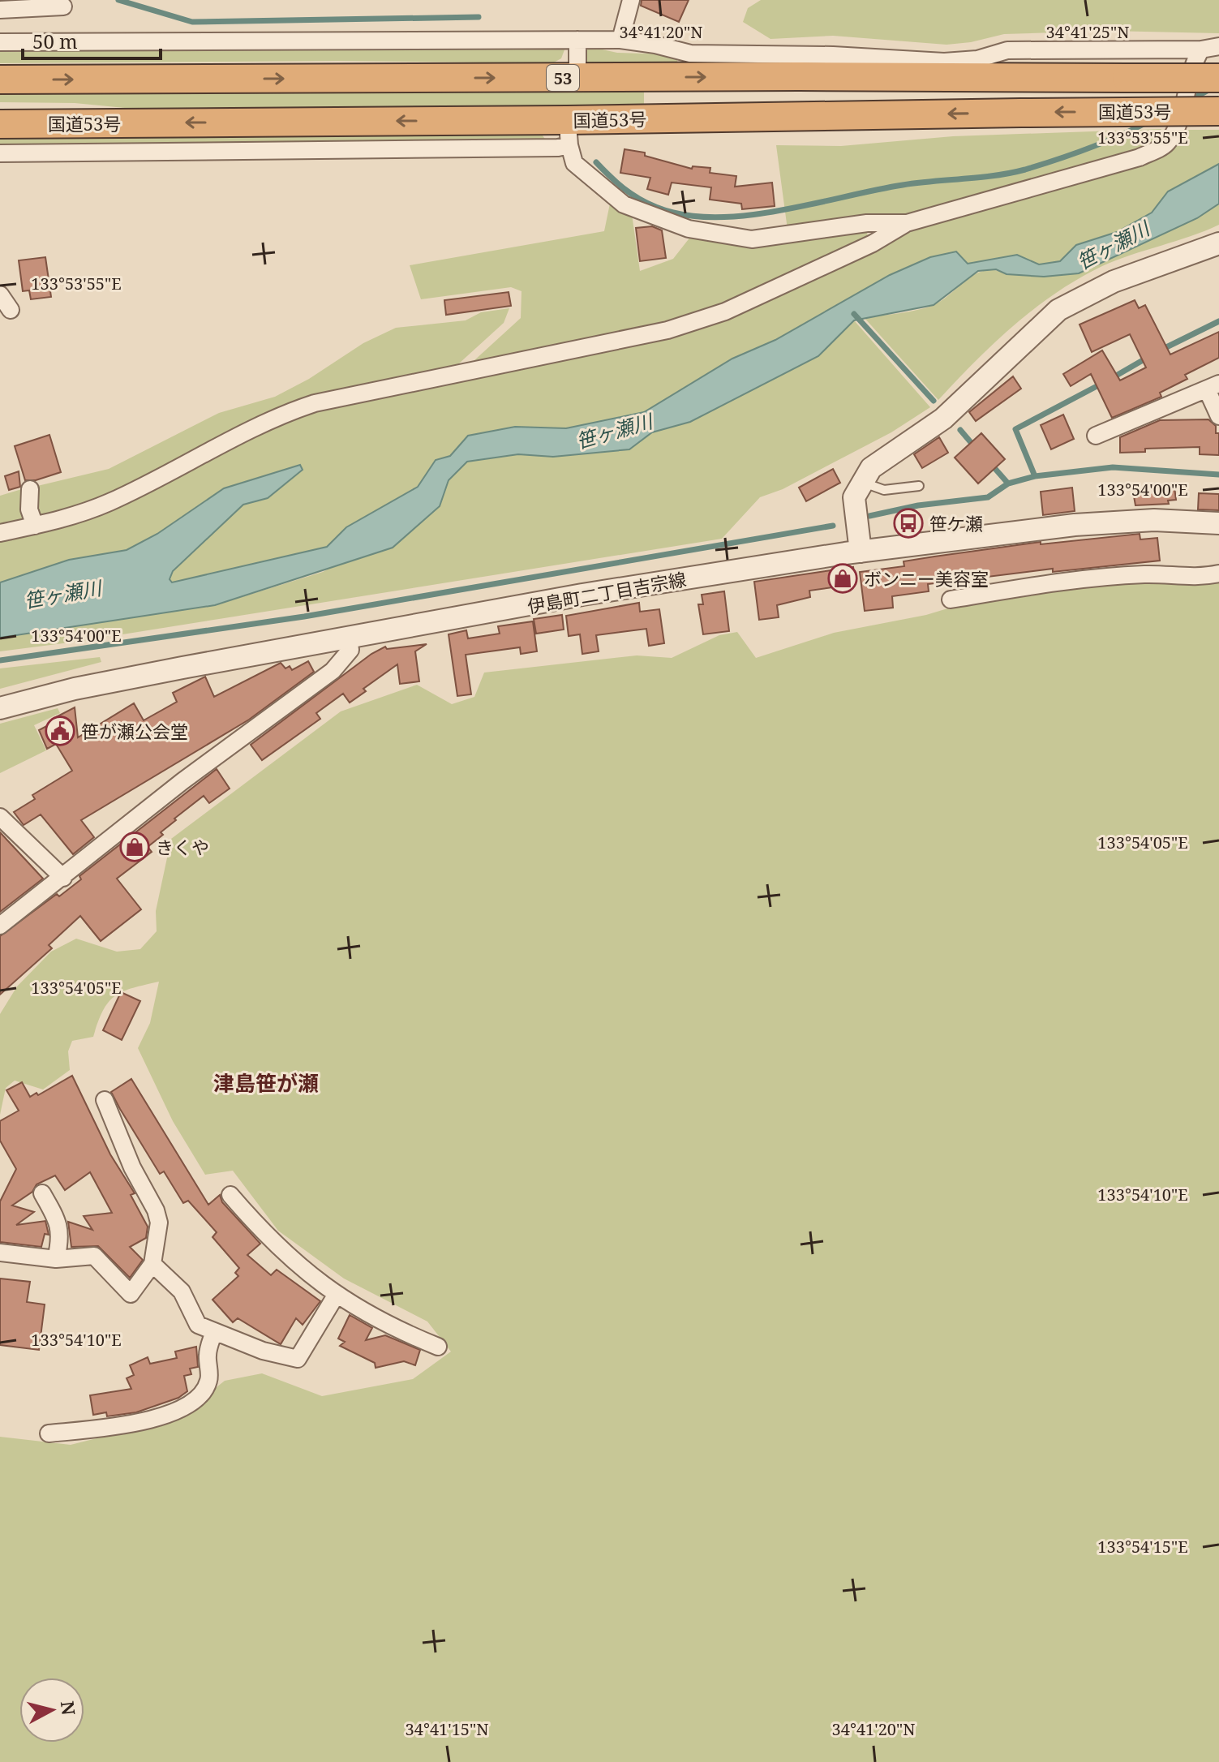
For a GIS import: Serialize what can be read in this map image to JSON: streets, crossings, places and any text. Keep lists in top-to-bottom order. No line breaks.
{"streets":{"highway":["53","国道53号"],"street":["伊島町二丁目吉宗線"]},"districts":["津島笹が瀬"],"water":["笹ヶ瀬川"],"places":{"bus stop":["笹ケ瀬"],"shop":["ボンニー美容室","きくや"],"public building":["笹が瀬公会堂"]},"scale_bar":"50 m","north":"right","coordinates":["34°41'20\"N","34°41'25\"N","133°53'55\"E","133°54'00\"E","133°54'05\"E","133°54'10\"E","133°54'15\"E","34°41'15\"N"]}
